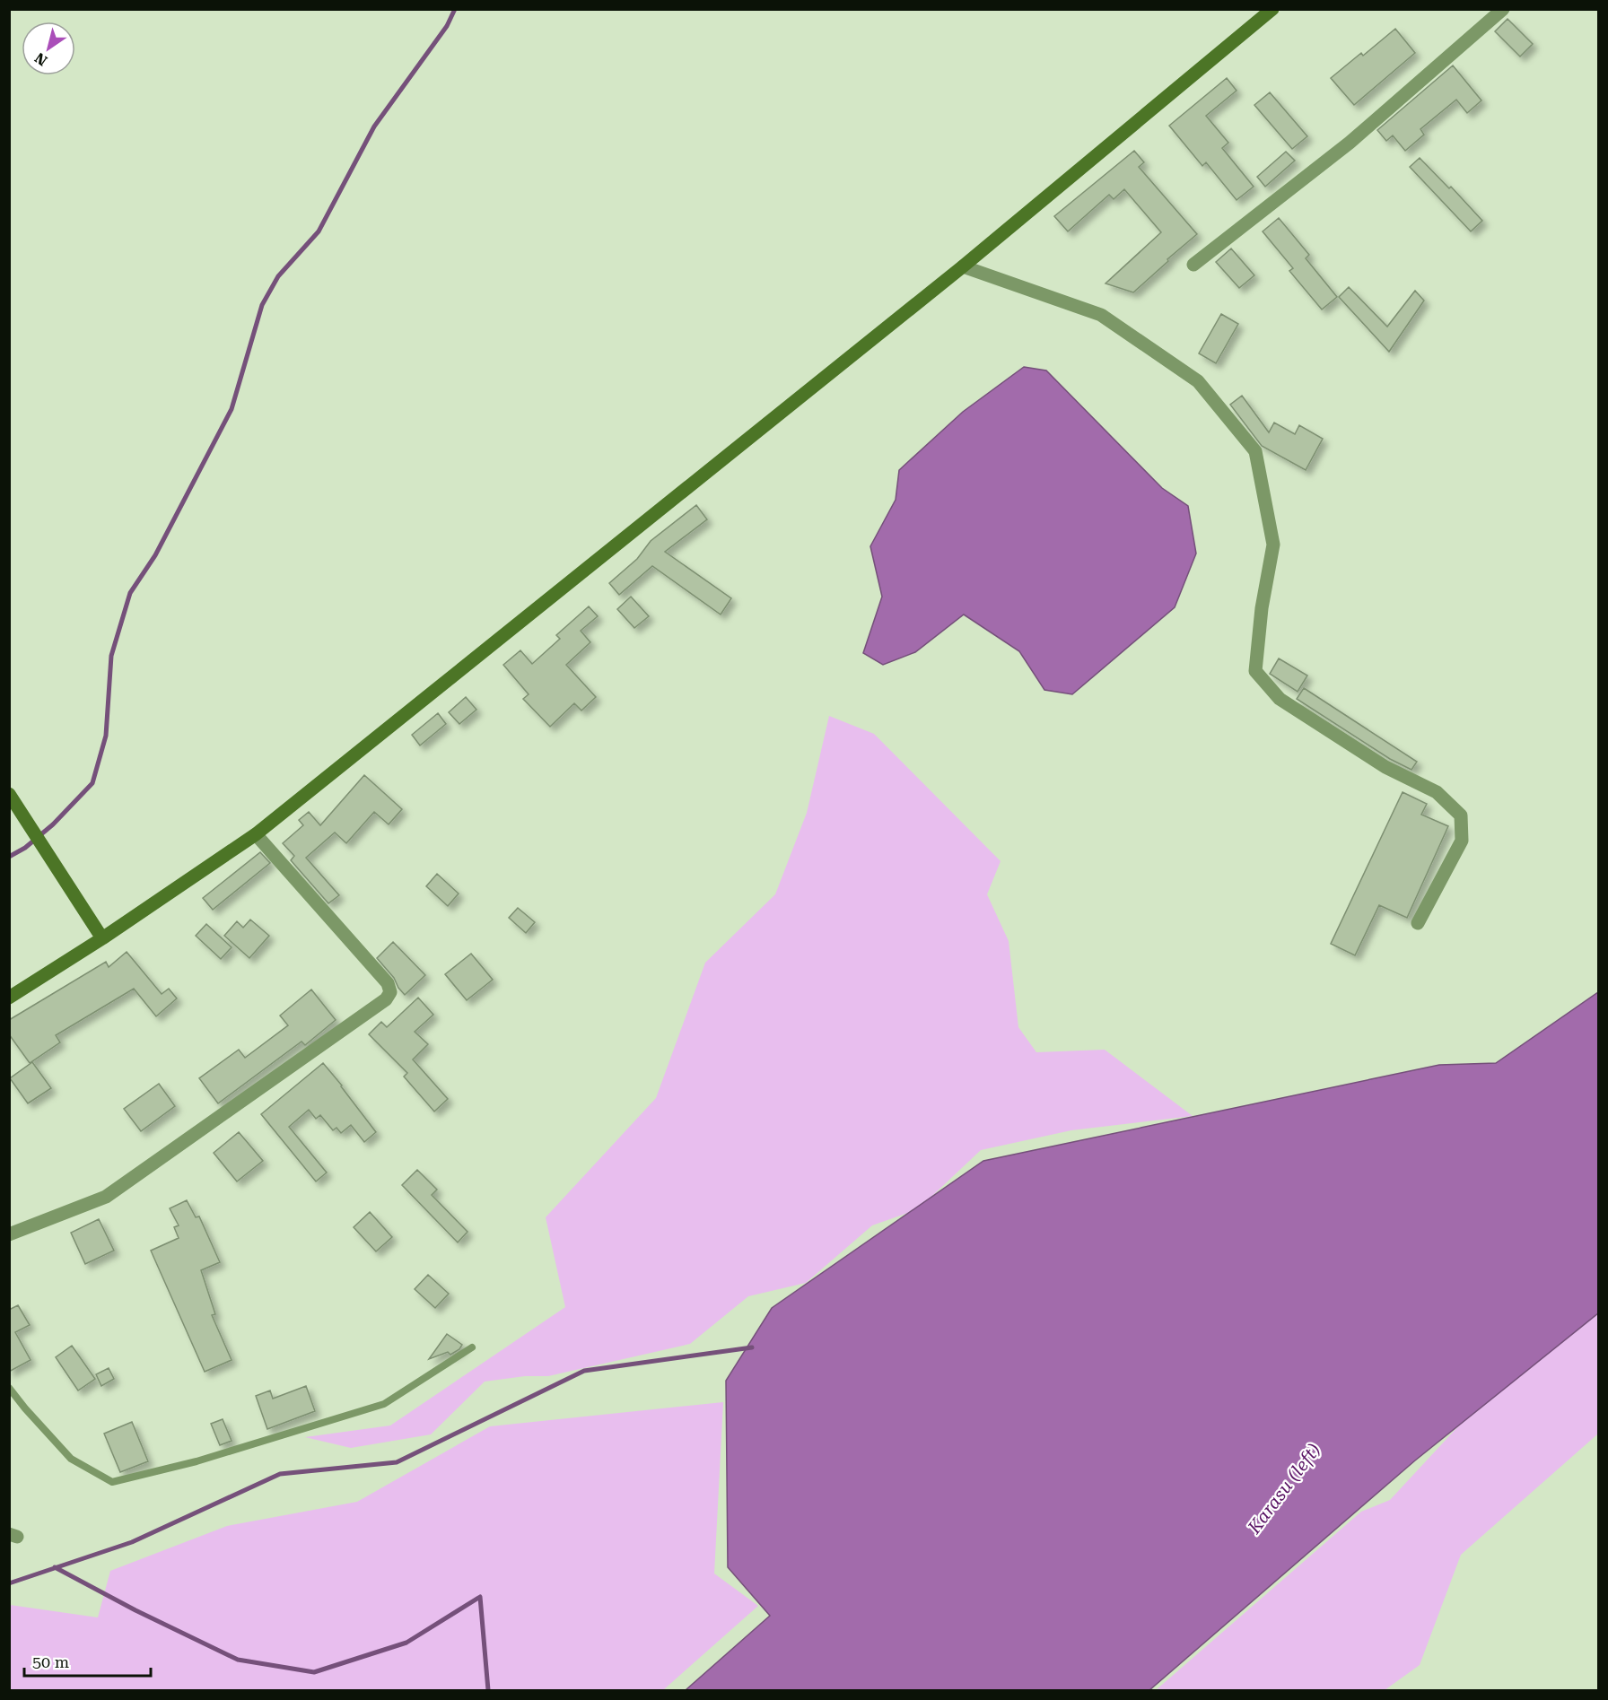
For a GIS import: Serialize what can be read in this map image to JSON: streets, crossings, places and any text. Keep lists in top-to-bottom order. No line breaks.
{"water":["Karasu (left)"],"scale_bar":"50 m","north":"bottom left"}
